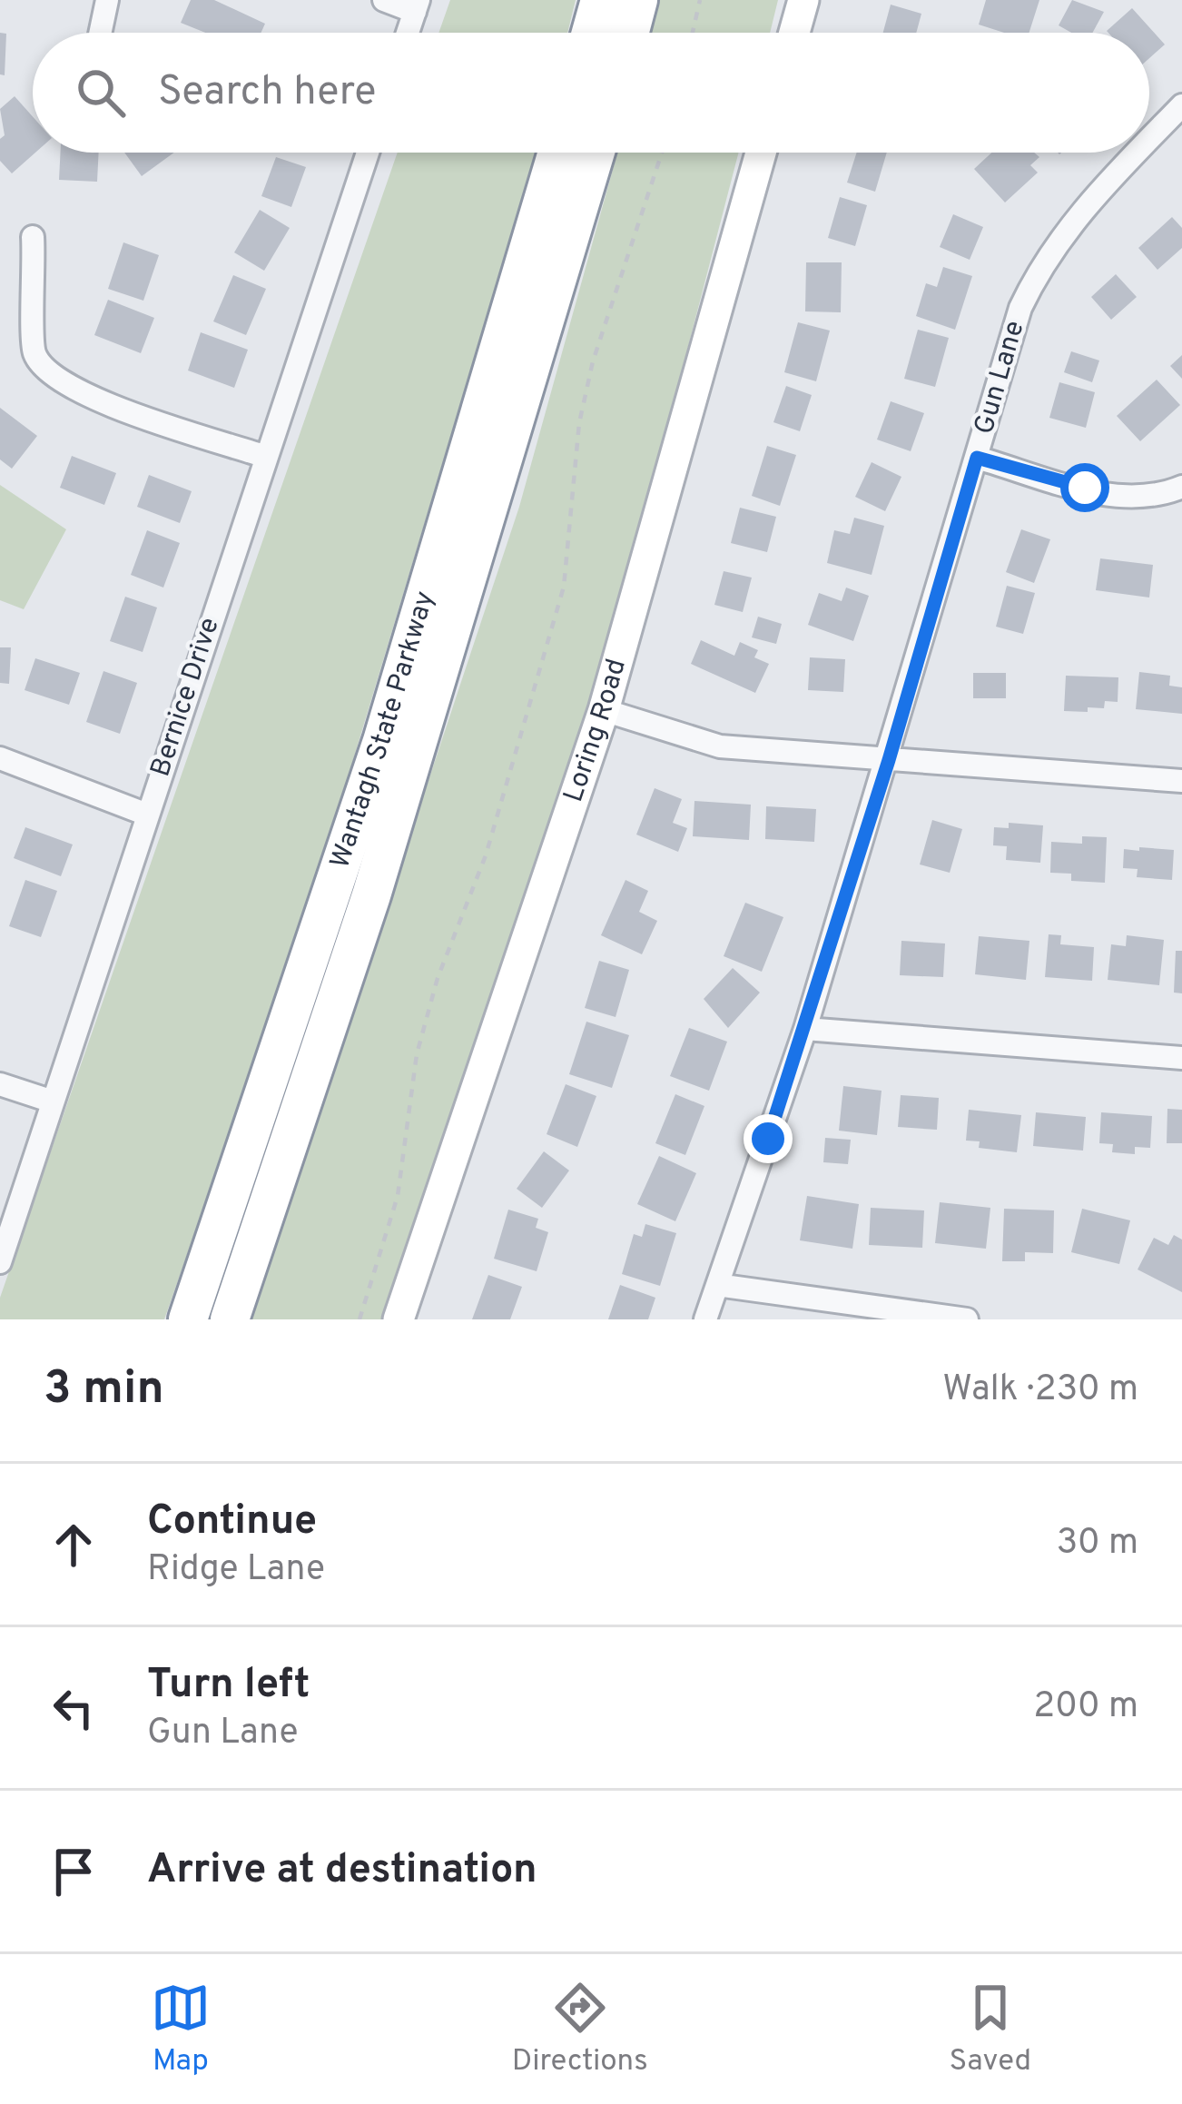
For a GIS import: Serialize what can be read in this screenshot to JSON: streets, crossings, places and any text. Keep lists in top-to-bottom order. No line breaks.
{"streets":{"highway":["Wantagh State Parkway"],"street":["Gun Lane","Bernice Drive","Loring Road"]},"page":{"search":"Search here","heading":["3 min","Walk · 230 m"],"list":[["Continue","Ridge Lane","30 m"],["Turn left","Gun Lane","200 m"],"Arrive at destination"],"nav":["Map","Directions","Saved"]}}
